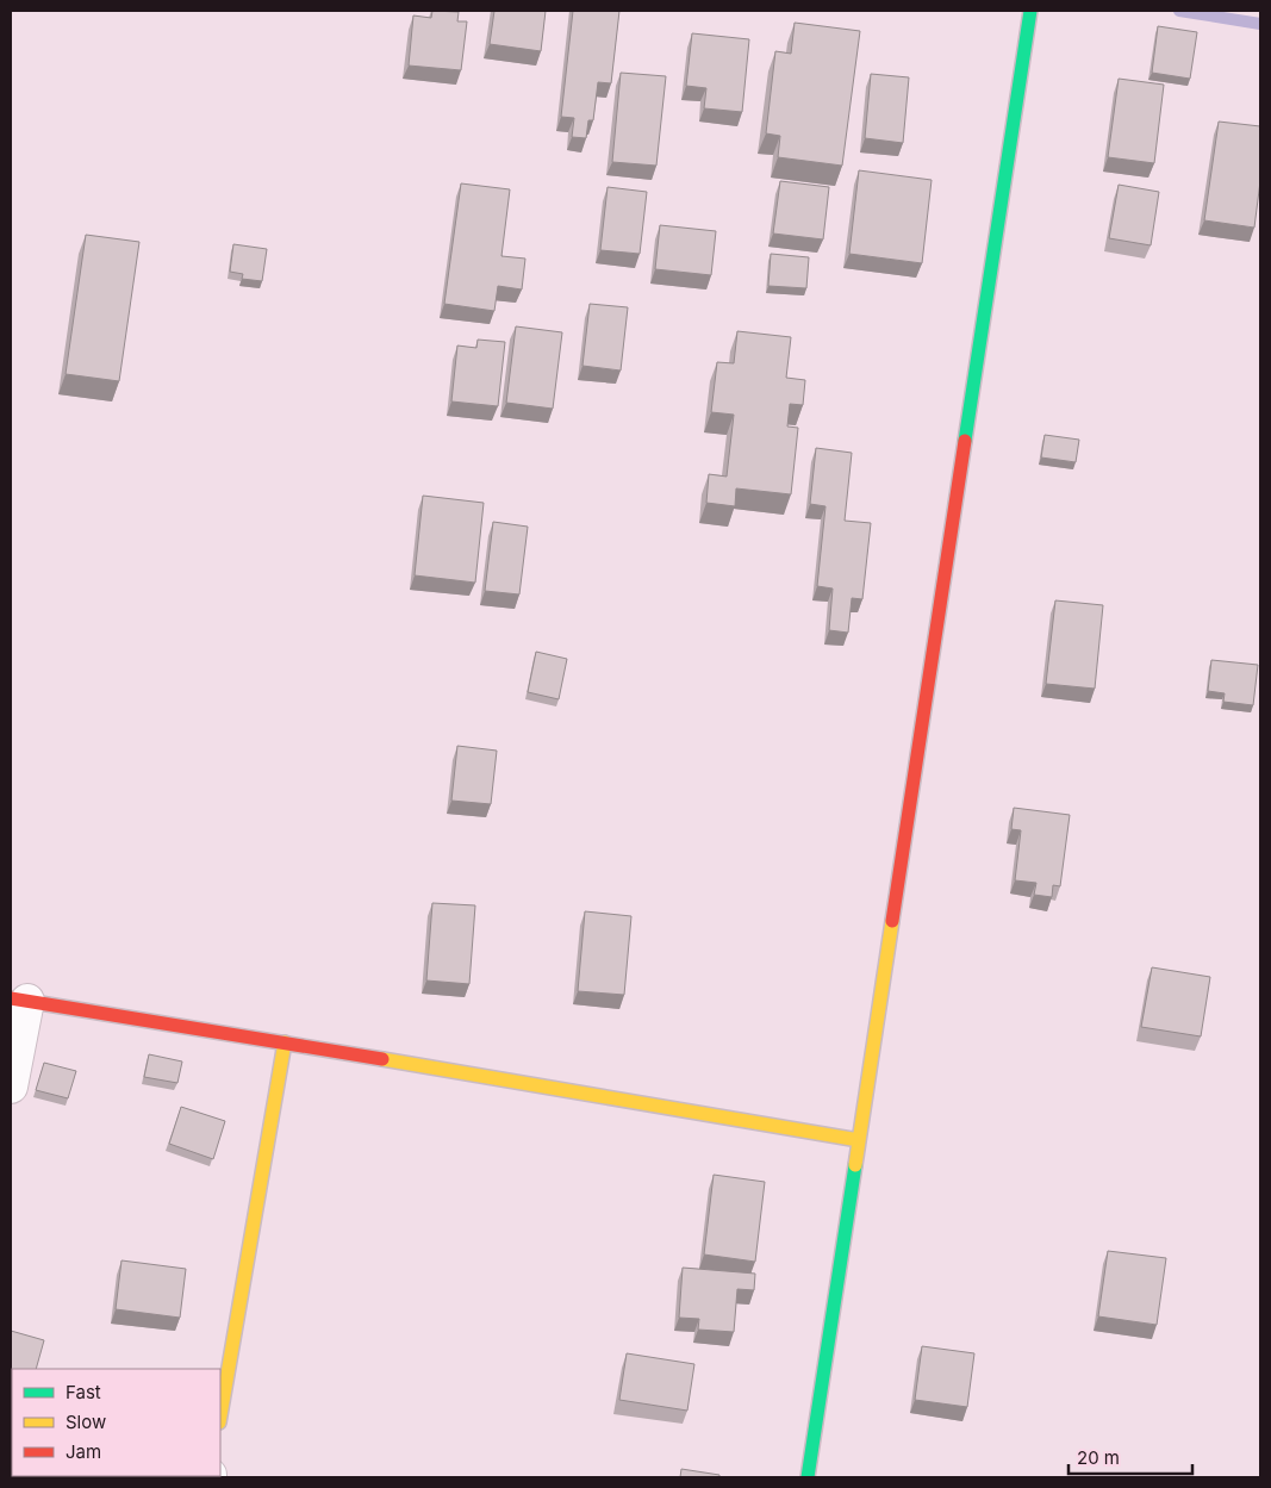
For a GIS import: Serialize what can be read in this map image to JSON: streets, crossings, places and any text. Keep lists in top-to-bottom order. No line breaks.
{"legend":["Fast","Slow","Jam"],"scale_bar":"20 m"}
